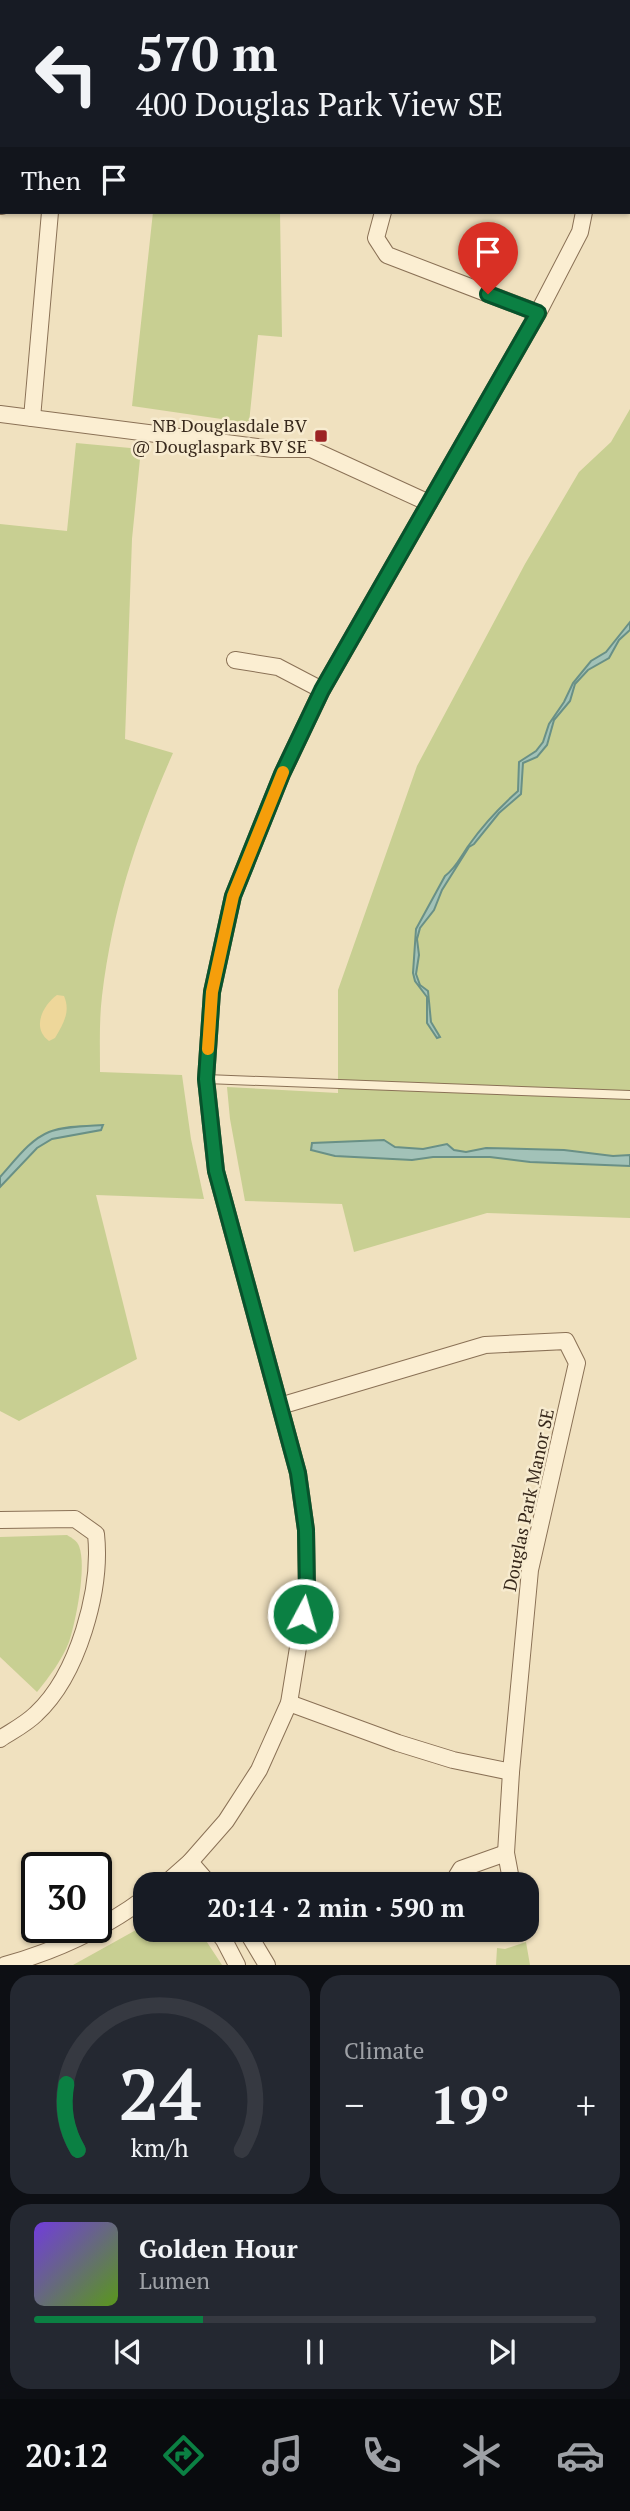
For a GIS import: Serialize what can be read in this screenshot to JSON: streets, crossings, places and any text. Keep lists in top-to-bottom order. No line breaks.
{"streets":{"street":["Douglas Park Manor SE"]},"places":{"transit":["NB Douglasdale BV @ Douglaspark BV SE"]},"page":{"turn":["570 m","400 Douglas Park View SE"],"then":"Then","limit":"30","trip":"20:14 · 2 min · 590 m","tile":"Climate","heat":["−","19°","+"],"song":["Golden Hour","Lumen"],"tabs":"20:12","gauge":["24","km/h"]}}
